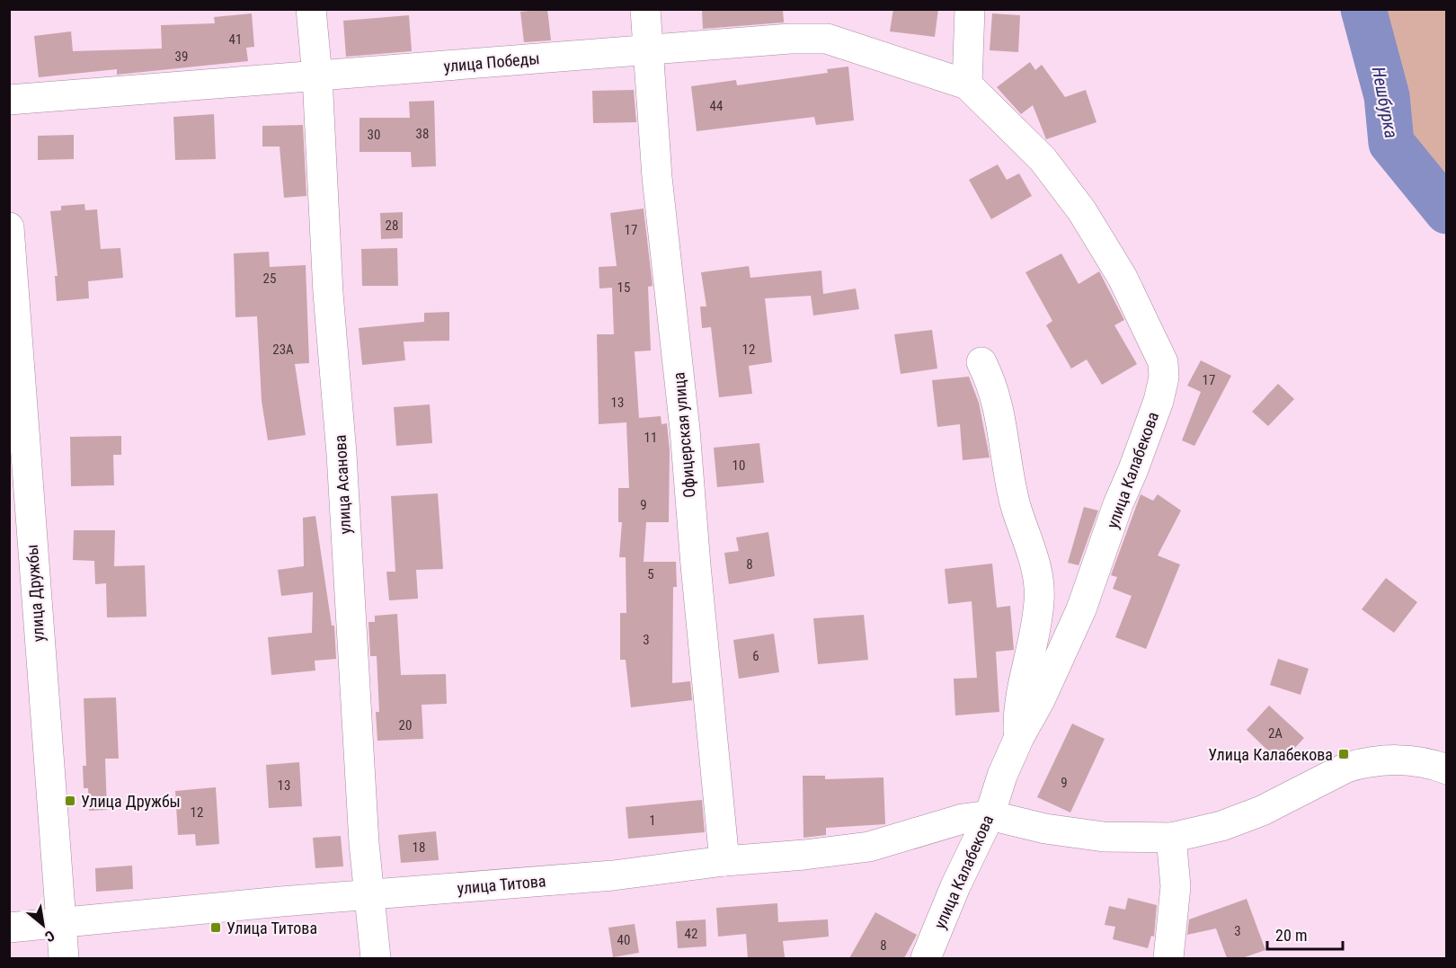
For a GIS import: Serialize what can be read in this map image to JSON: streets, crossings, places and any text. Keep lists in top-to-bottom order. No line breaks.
{"streets":{"street":["улица Победы","Офицерская улица","улица Калабекова","улица Асанова","улица Дружбы","улица Титова"]},"crossings":[["улица Победы","Офицерская улица"],["улица Победы","улица Калабекова"],["улица Победы","улица Асанова"],["Офицерская улица","улица Титова"],["улица Калабекова","улица Титова"],["улица Асанова","улица Титова"],["улица Дружбы","улица Титова"]],"water":["Нешбурка"],"places":{"transit":["Улица Калабекова","Улица Дружбы","Улица Титова"]},"house_numbers":["41","39","44","38","30","28","17","25","15","23А","12","17","13","11","10","9","8","5","3","6","20","2А","9","13","12","1","18","3","42","40","8"],"scale_bar":"20 m","north":"bottom right"}
